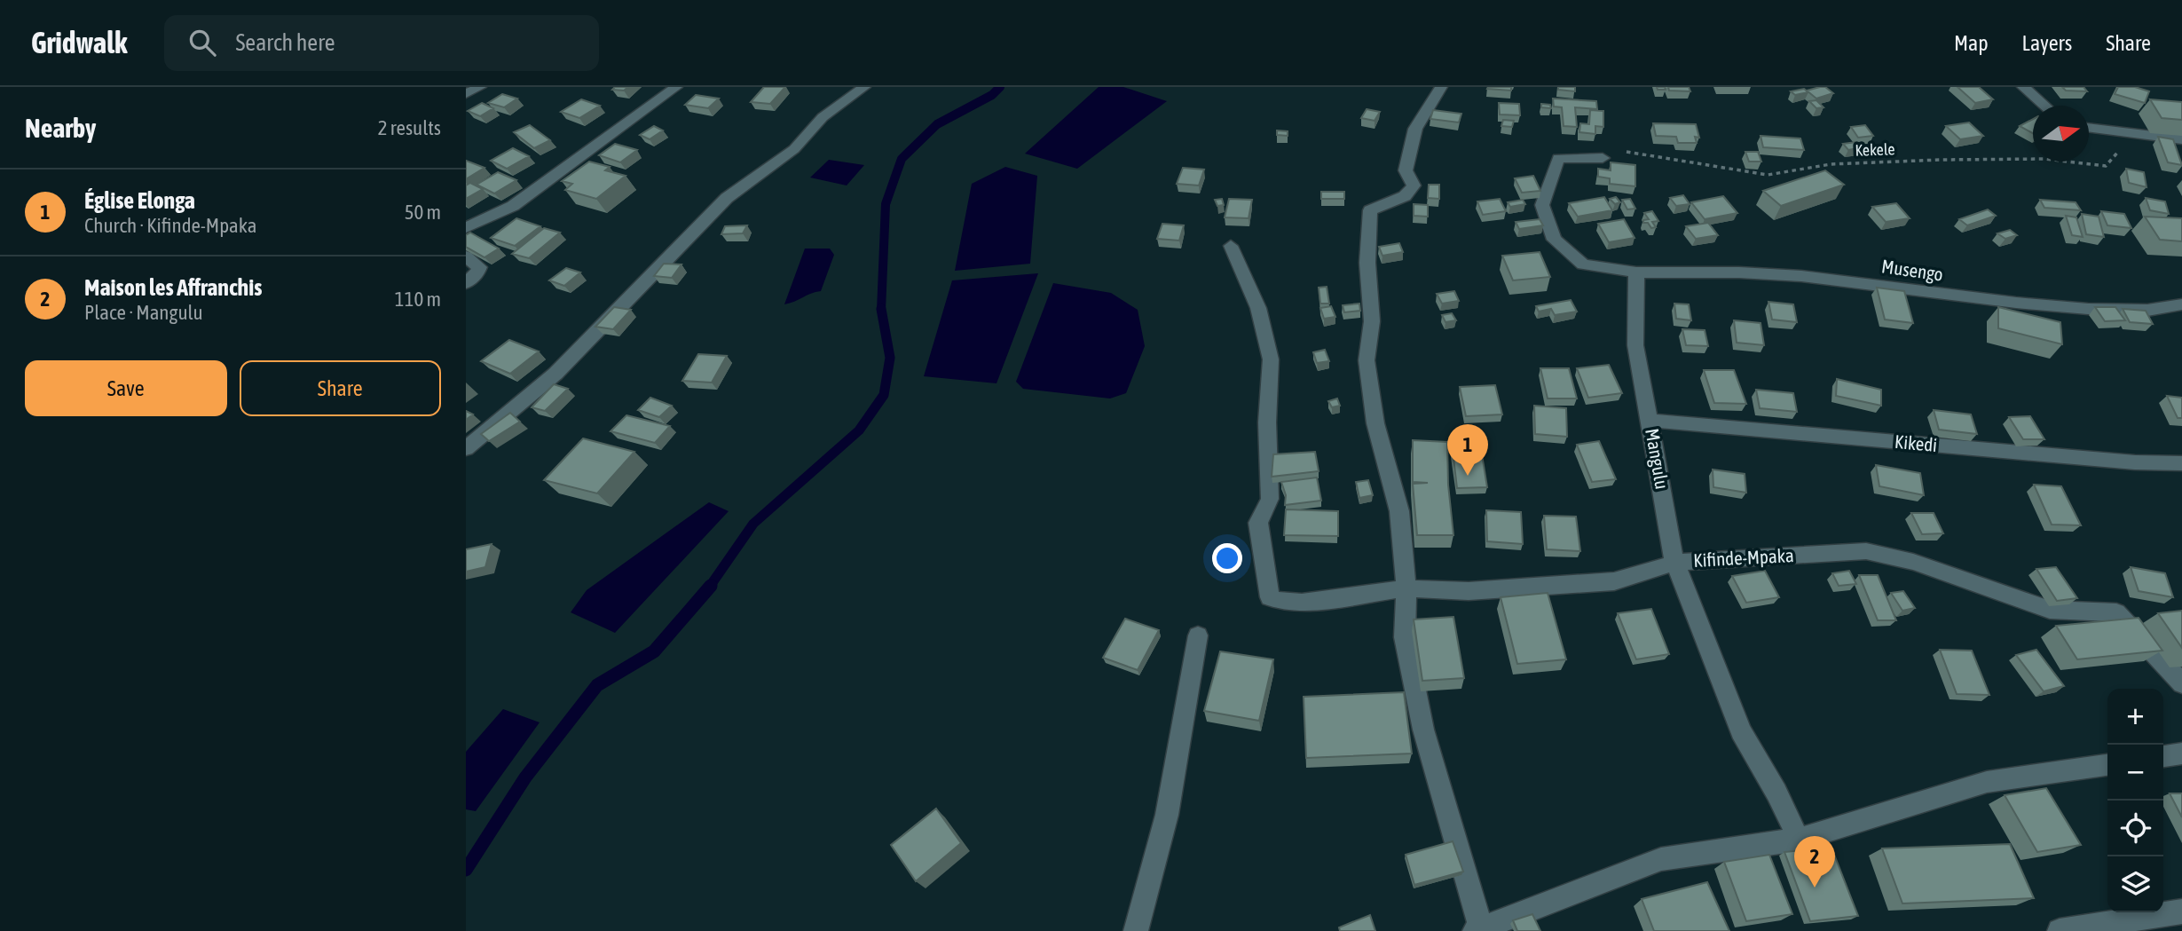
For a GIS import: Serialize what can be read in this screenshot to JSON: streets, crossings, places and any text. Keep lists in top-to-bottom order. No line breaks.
{"streets":{"street":["Musengo","Kikedi","Mangulu","Kifinde-Mpaka"],"path":["Kekele"]},"crossings":[["Musengo","Mangulu"],["Kikedi","Mangulu"],["Mangulu","Kifinde-Mpaka"]],"north":"right","page":{"header":"Gridwalk","search":"Search here","nav":["Map","Layers","Share"],"heading":["Nearby","2 results"],"list":[{"mark":"1","name":"Église Elonga","note":"Church · Kifinde-Mpaka","value":"50 m"},{"mark":"2","name":"Maison les Affranchis","note":"Place · Mangulu","value":"110 m"}],"buttons":["Save","Share"],"pins":["1","2"],"map_buttons":["+","−"]}}
